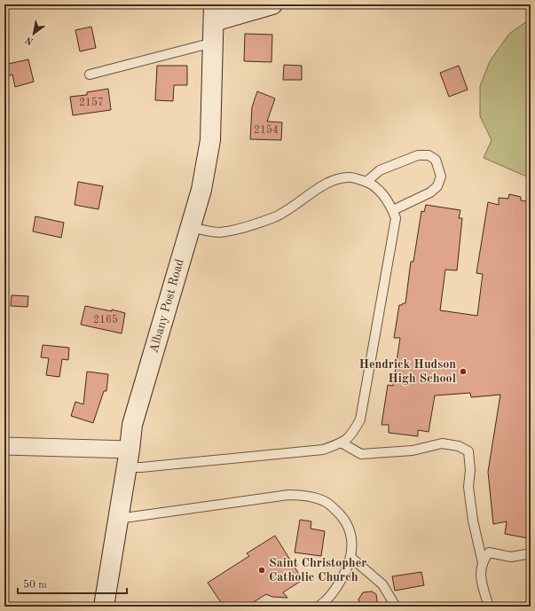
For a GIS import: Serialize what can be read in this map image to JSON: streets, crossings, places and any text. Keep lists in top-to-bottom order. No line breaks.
{"streets":{"main road":["Albany Post Road"]},"places":["Hendrick Hudson High School","Saint Christopher Catholic Church"],"house_numbers":["2157","2154","2165"],"scale_bar":"50 m","north":"bottom left"}
